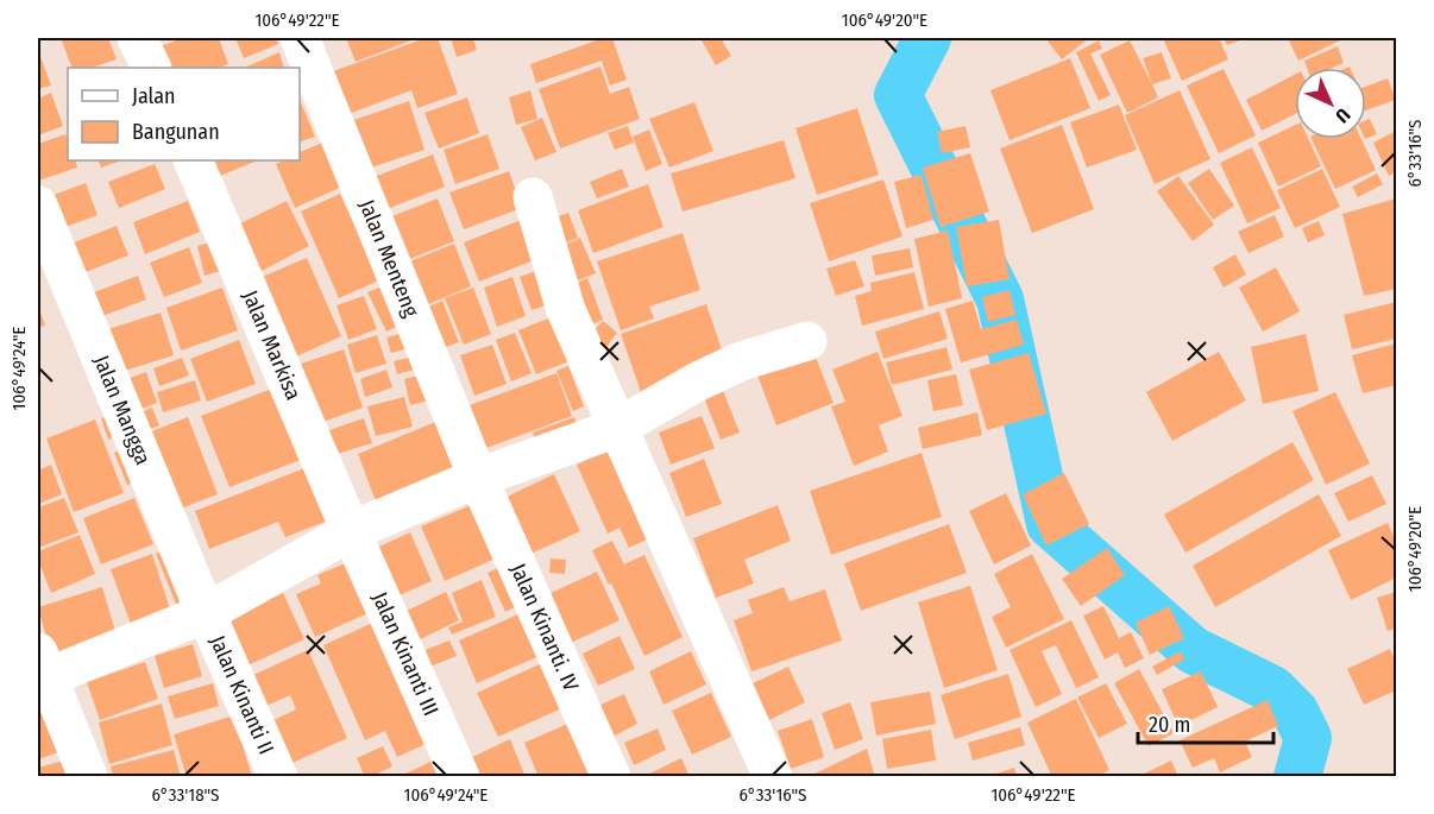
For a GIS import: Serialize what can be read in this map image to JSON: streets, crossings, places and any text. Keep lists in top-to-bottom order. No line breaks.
{"streets":{"street":["Jalan Menteng","Jalan Markisa","Jalan Mangga","Jalan Kinanti. IV","Jalan Kinanti III","Jalan Kinanti II"]},"crossings":[["Jalan Menteng","Jalan Kinanti. IV"],["Jalan Markisa","Jalan Kinanti III"],["Jalan Mangga","Jalan Kinanti II"]],"legend":["Jalan","Bangunan"],"scale_bar":"20 m","north":"bottom right","coordinates":["106°49'22\"E","106°49'20\"E","6°33'16\"S","106°49'24\"E","6°33'18\"S"]}
